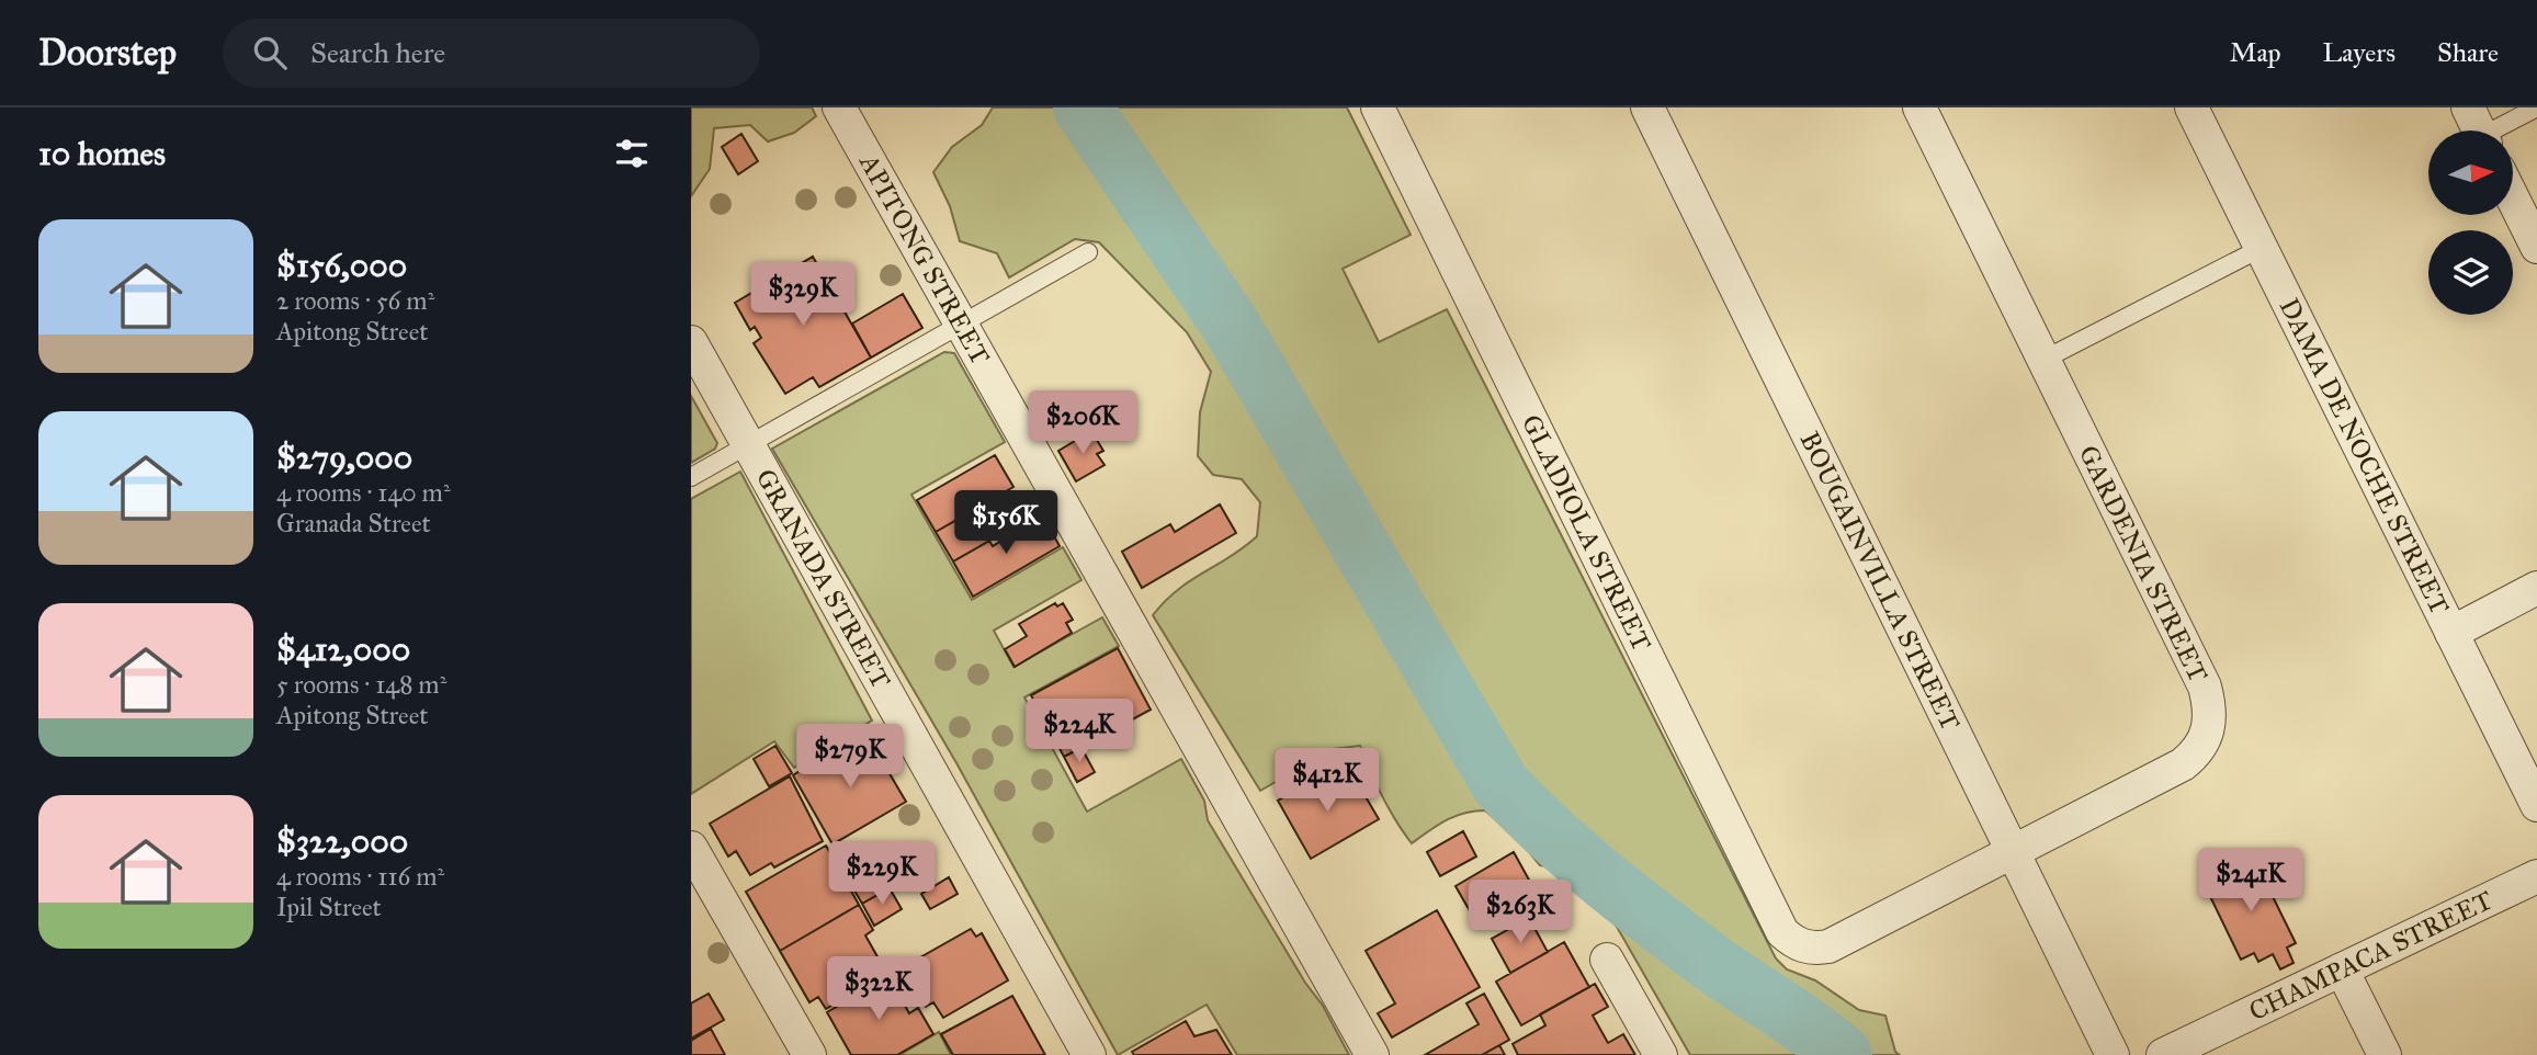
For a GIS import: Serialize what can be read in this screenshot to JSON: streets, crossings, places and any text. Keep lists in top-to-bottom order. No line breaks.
{"streets":{"street":["APITONG STREET","DAMA DE NOCHE STREET","GLADIOLA STREET","GARDENIA STREET","GRANADA STREET","BOUGAINVILLA STREET","CHAMPACA STREET"]},"crossings":[["GLADIOLA STREET","GARDENIA STREET"],["GARDENIA STREET","BOUGAINVILLA STREET"]],"north":"right","page":{"header":"Doorstep","search":"Search here","nav":["Map","Layers","Share"],"heading":"10 homes","list":[{"name":"$156,000","note":"2 rooms · 56 m² · Apitong Street"},{"name":"$279,000","note":"4 rooms · 140 m² · Granada Street"},{"name":"$412,000","note":"5 rooms · 148 m² · Apitong Street"},{"name":"$322,000","note":"4 rooms · 116 m² · Ipil Street"}],"price":["$329K","$206K","$156K","$224K","$279K","$412K","$229K","$241K","$263K","$322K"]}}
